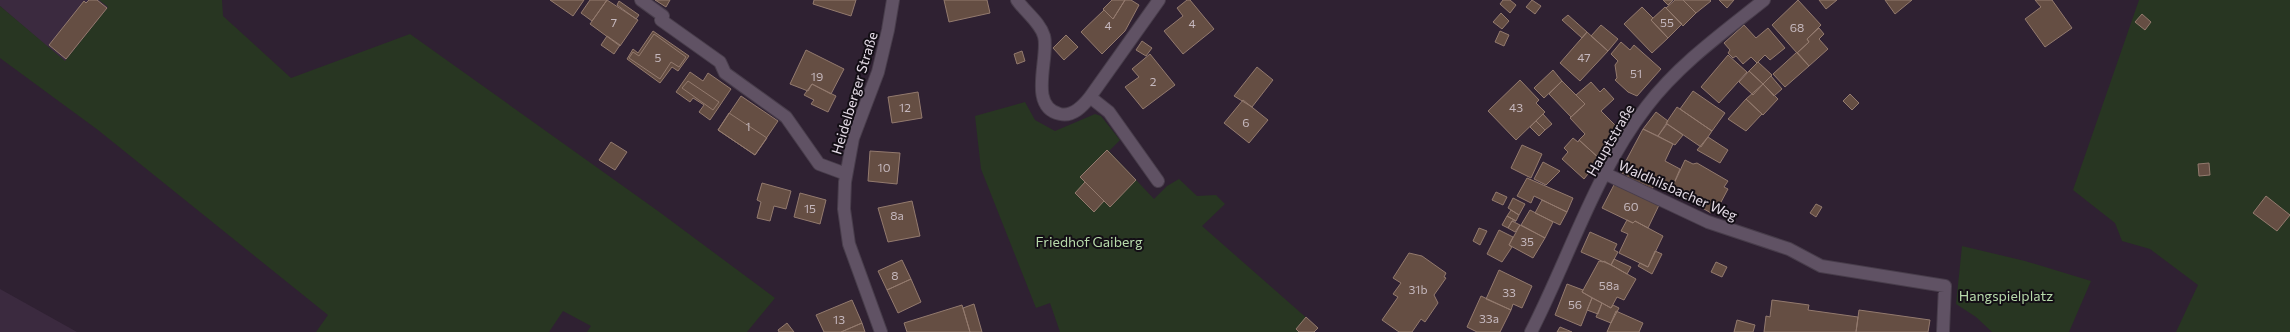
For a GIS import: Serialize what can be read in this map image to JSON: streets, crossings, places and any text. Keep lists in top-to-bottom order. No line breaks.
{"streets":{"street":["Heidelberger Straße","Hauptstraße","Waldhilsbacher Weg"]},"crossings":[["Hauptstraße","Waldhilsbacher Weg"]],"parks":["Friedhof Gaiberg","Hangspielplatz"],"house_numbers":["7","55","4","4","68","5","47","51","19","2","12","43","6","1","10","60","15","8a","35","8","58a","31b","33","56","33a","13"]}
